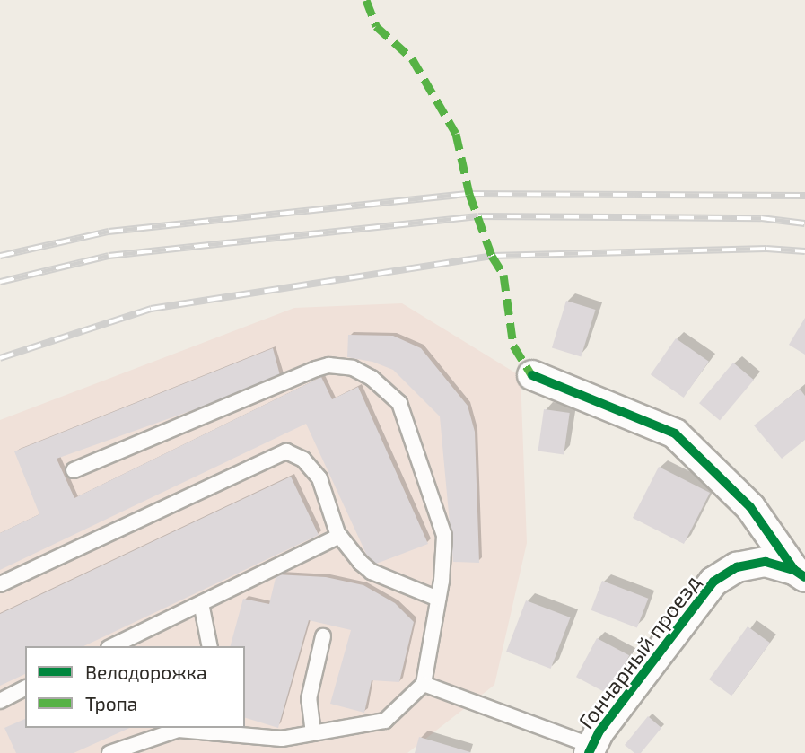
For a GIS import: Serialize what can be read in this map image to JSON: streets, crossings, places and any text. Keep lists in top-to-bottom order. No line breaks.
{"streets":{"street":["Гончарный проезд"]},"legend":["Велодорожка","Тропа"]}
